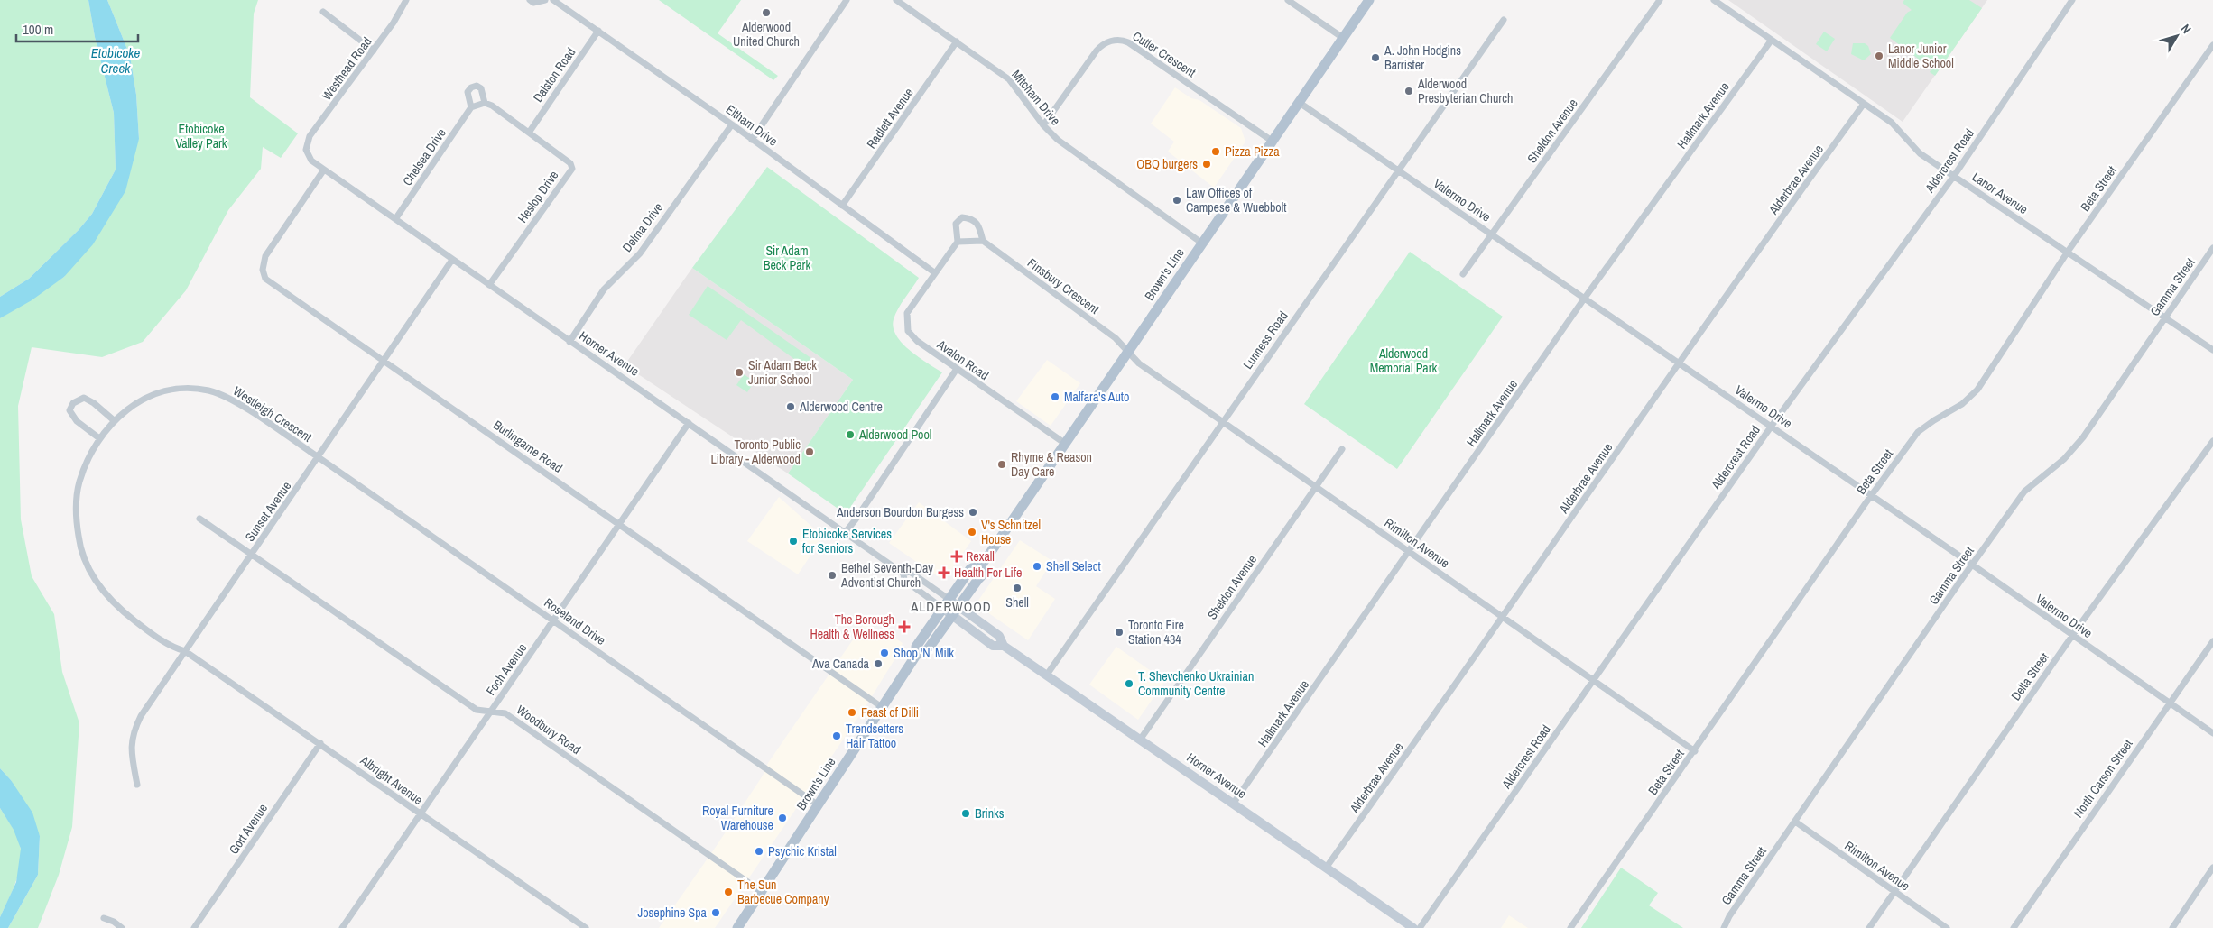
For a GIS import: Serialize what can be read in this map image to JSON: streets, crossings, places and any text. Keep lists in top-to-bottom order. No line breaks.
{"streets":{"main road":["Brown's Line","Horner Avenue"],"street":["Cutler Crescent","Westhead Road","Dalston Road","Mitcham Drive","Hallmark Avenue","Radlett Avenue","Eltham Drive","Sheldon Avenue","Chelsea Drive","Aldercrest Road","Alderbrae Avenue","Beta Street","Lanor Avenue","Heslop Drive","Valermo Drive","Delma Drive","Finsbury Crescent","Gamma Street","Lunness Road","Avalon Road","Westleigh Crescent","Burlingame Road","Sunset Avenue","Rimilton Avenue","Roseland Drive","Foch Avenue","Delta Street","Woodbury Road","North Carson Street","Albright Avenue","Gort Avenue"]},"crossings":[["Cutler Crescent","Mitcham Drive"],["Cutler Crescent","Brown's Line"],["Westhead Road","Horner Avenue"],["Dalston Road","Eltham Drive"],["Dalston Road","Heslop Drive"],["Mitcham Drive","Radlett Avenue"],["Mitcham Drive","Brown's Line"],["Hallmark Avenue","Lanor Avenue"],["Hallmark Avenue","Valermo Drive"],["Hallmark Avenue","Horner Avenue"],["Hallmark Avenue","Rimilton Avenue"],["Radlett Avenue","Eltham Drive"],["Eltham Drive","Delma Drive"],["Eltham Drive","Avalon Road"],["Sheldon Avenue","Valermo Drive"],["Sheldon Avenue","Horner Avenue"],["Sheldon Avenue","Rimilton Avenue"],["Chelsea Drive","Horner Avenue"],["Aldercrest Road","Lanor Avenue"],["Aldercrest Road","Valermo Drive"],["Aldercrest Road","Rimilton Avenue"],["Alderbrae Avenue","Lanor Avenue"],["Alderbrae Avenue","Valermo Drive"],["Alderbrae Avenue","Horner Avenue"],["Alderbrae Avenue","Rimilton Avenue"],["Beta Street","Lanor Avenue"],["Beta Street","Valermo Drive"],["Beta Street","Rimilton Avenue"],["Lanor Avenue","Gamma Street"],["Heslop Drive","Horner Avenue"],["Valermo Drive","Brown's Line"],["Valermo Drive","Gamma Street"],["Valermo Drive","Lunness Road"],["Valermo Drive","Delta Street"],["Valermo Drive","North Carson Street"],["Delma Drive","Horner Avenue"],["Brown's Line","Finsbury Crescent"],["Brown's Line","Horner Avenue"],["Brown's Line","Avalon Road"],["Brown's Line","Burlingame Road"],["Brown's Line","Rimilton Avenue"],["Brown's Line","Roseland Drive"],["Brown's Line","Woodbury Road"],["Finsbury Crescent","Rimilton Avenue"],["Gamma Street","Rimilton Avenue"],["Lunness Road","Horner Avenue"],["Lunness Road","Rimilton Avenue"],["Horner Avenue","Burlingame Road"],["Horner Avenue","Sunset Avenue"],["Horner Avenue","Foch Avenue"],["Westleigh Crescent","Sunset Avenue"],["Westleigh Crescent","Roseland Drive"],["Westleigh Crescent","Albright Avenue"],["Burlingame Road","Sunset Avenue"],["Burlingame Road","Foch Avenue"],["Sunset Avenue","Roseland Drive"],["Sunset Avenue","Woodbury Road"],["Sunset Avenue","Albright Avenue"],["Rimilton Avenue","Delta Street"],["Roseland Drive","Foch Avenue"],["Foch Avenue","Woodbury Road"],["Foch Avenue","Albright Avenue"],["Albright Avenue","Gort Avenue"]],"districts":["ALDERWOOD"],"water":["Etobicoke Creek"],"parks":["Etobicoke Valley Park","Sir Adam Beck Park","Alderwood Memorial Park"],"places":{"other":["Alderwood United Church","Lanor Junior Middle School","A. John Hodgins Barrister","Alderwood Presbyterian Church","Pizza Pizza","OBQ burgers","Law Offices of Campese & Wuebbolt","Sir Adam Beck Junior School","Malfara's Auto","Alderwood Centre","Alderwood Pool","Toronto Public Library - Alderwood","Rhyme & Reason Day Care","Anderson Bourdon Burgess","V's Schnitzel House","Etobicoke Services for Seniors","Shell Select","Bethel Seventh-Day Adventist Church","Shell","Toronto Fire Station 434","Shop 'N' Milk","Ava Canada","T. Shevchenko Ukrainian Community Centre","Feast of Dilli","Trendsetters Hair Tattoo","Brinks","Royal Furniture Warehouse","Psychic Kristal","The Sun Barbecue Company","Josephine Spa"],"health":["Rexall","Health For Life","The Borough Health & Wellness"]},"scale_bar":"100 m","north":"top right"}
